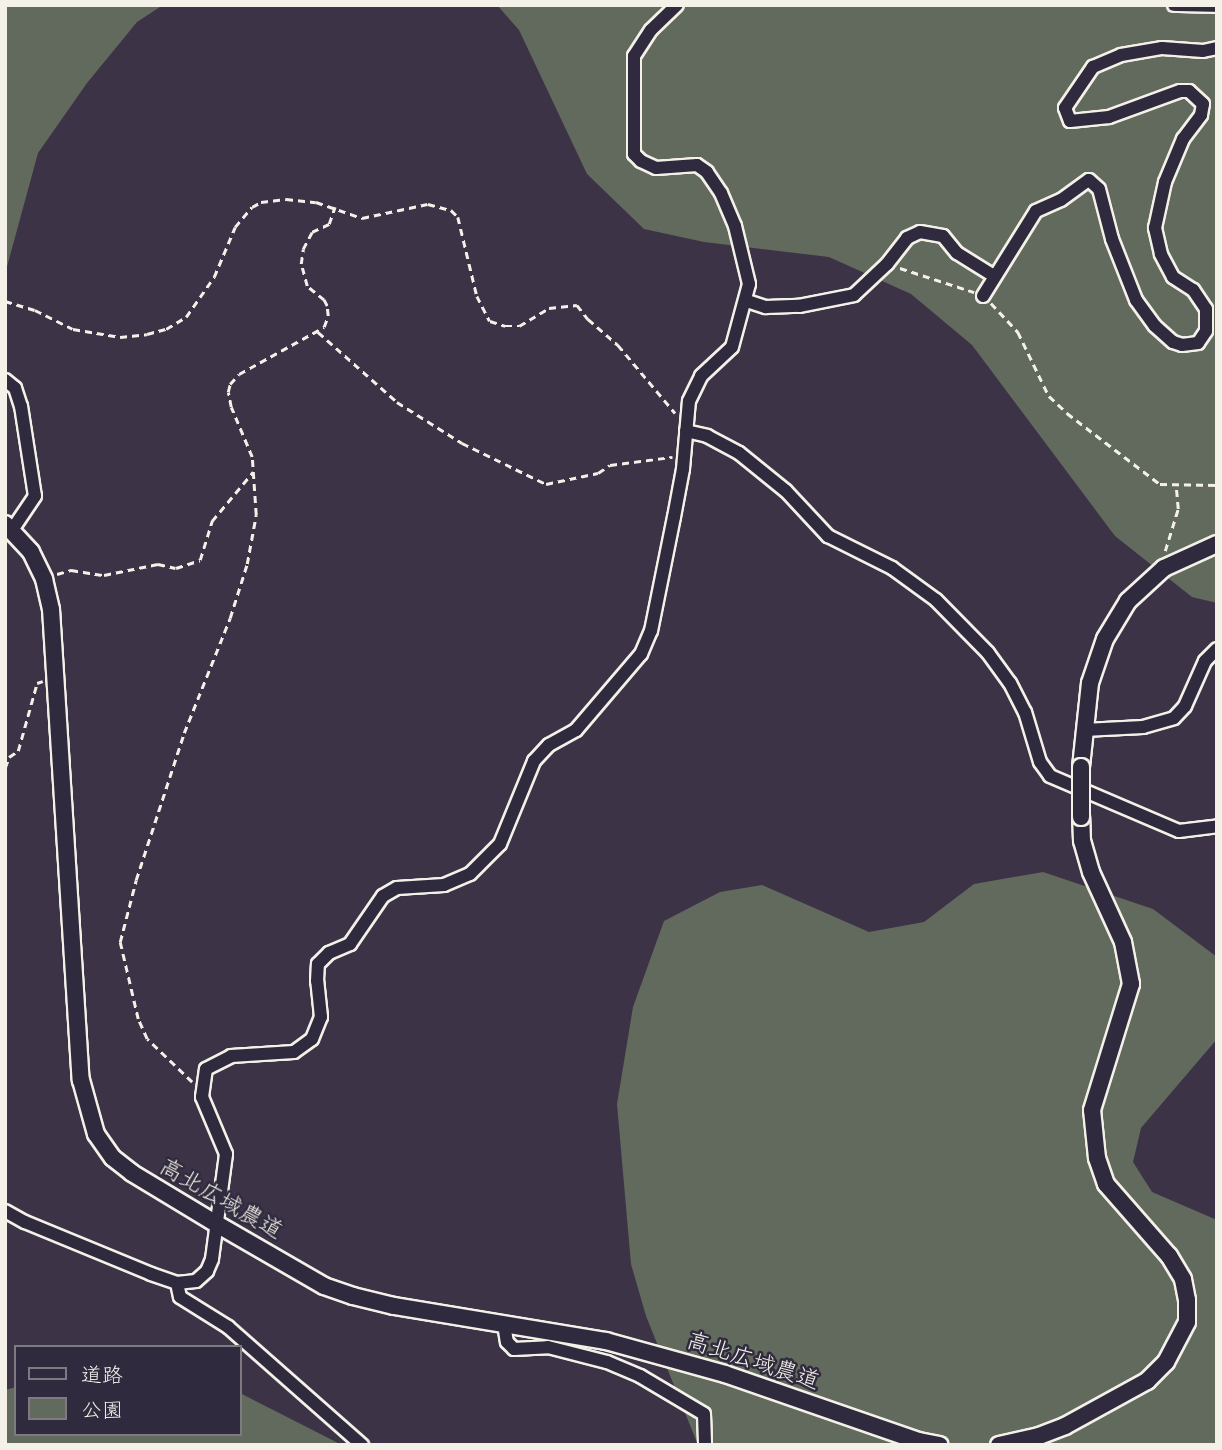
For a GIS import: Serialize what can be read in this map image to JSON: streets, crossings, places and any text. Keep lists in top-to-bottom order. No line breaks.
{"streets":{"street":["高北広域農道"]},"legend":["道路","公園"]}
